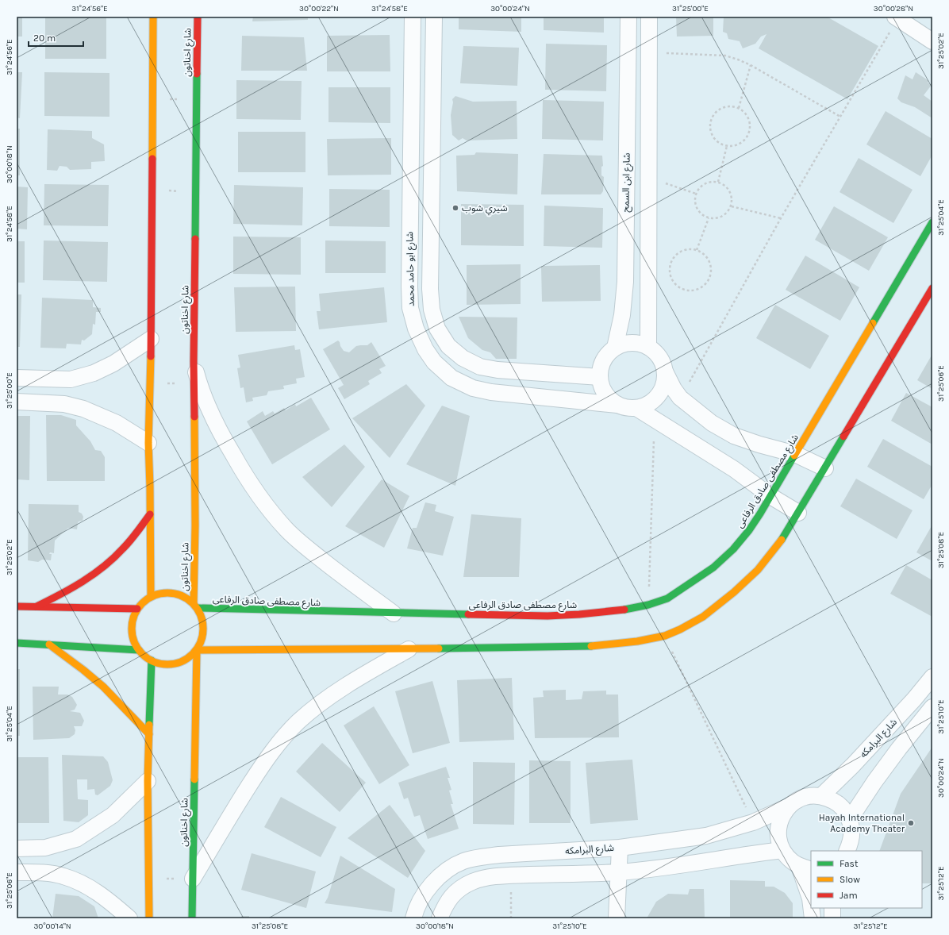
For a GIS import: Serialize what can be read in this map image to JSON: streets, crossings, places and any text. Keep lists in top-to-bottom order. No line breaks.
{"streets":{"main road":["شارع اخناتون","شارع مصطفى صادق الرفاعى"],"street":["شارع ابن السمح","شارع ابو حامد محمد","شارع البرامكه"]},"crossings":[["شارع اخناتون","شارع مصطفى صادق الرفاعى"],["شارع ابن السمح","شارع ابو حامد محمد"]],"places":["شيري شوب","Hayah International Academy Theater"],"legend":["Fast","Slow","Jam"],"scale_bar":"20 m","coordinates":["31°24'56\"E","30°00'22\"N","31°24'58\"E","30°00'24\"N","31°25'00\"E","30°00'28\"N","31°25'02\"E","30°00'18\"N","31°25'04\"E","31°25'06\"E","31°25'08\"E","31°25'10\"E","31°25'12\"E","30°00'14\"N"]}
